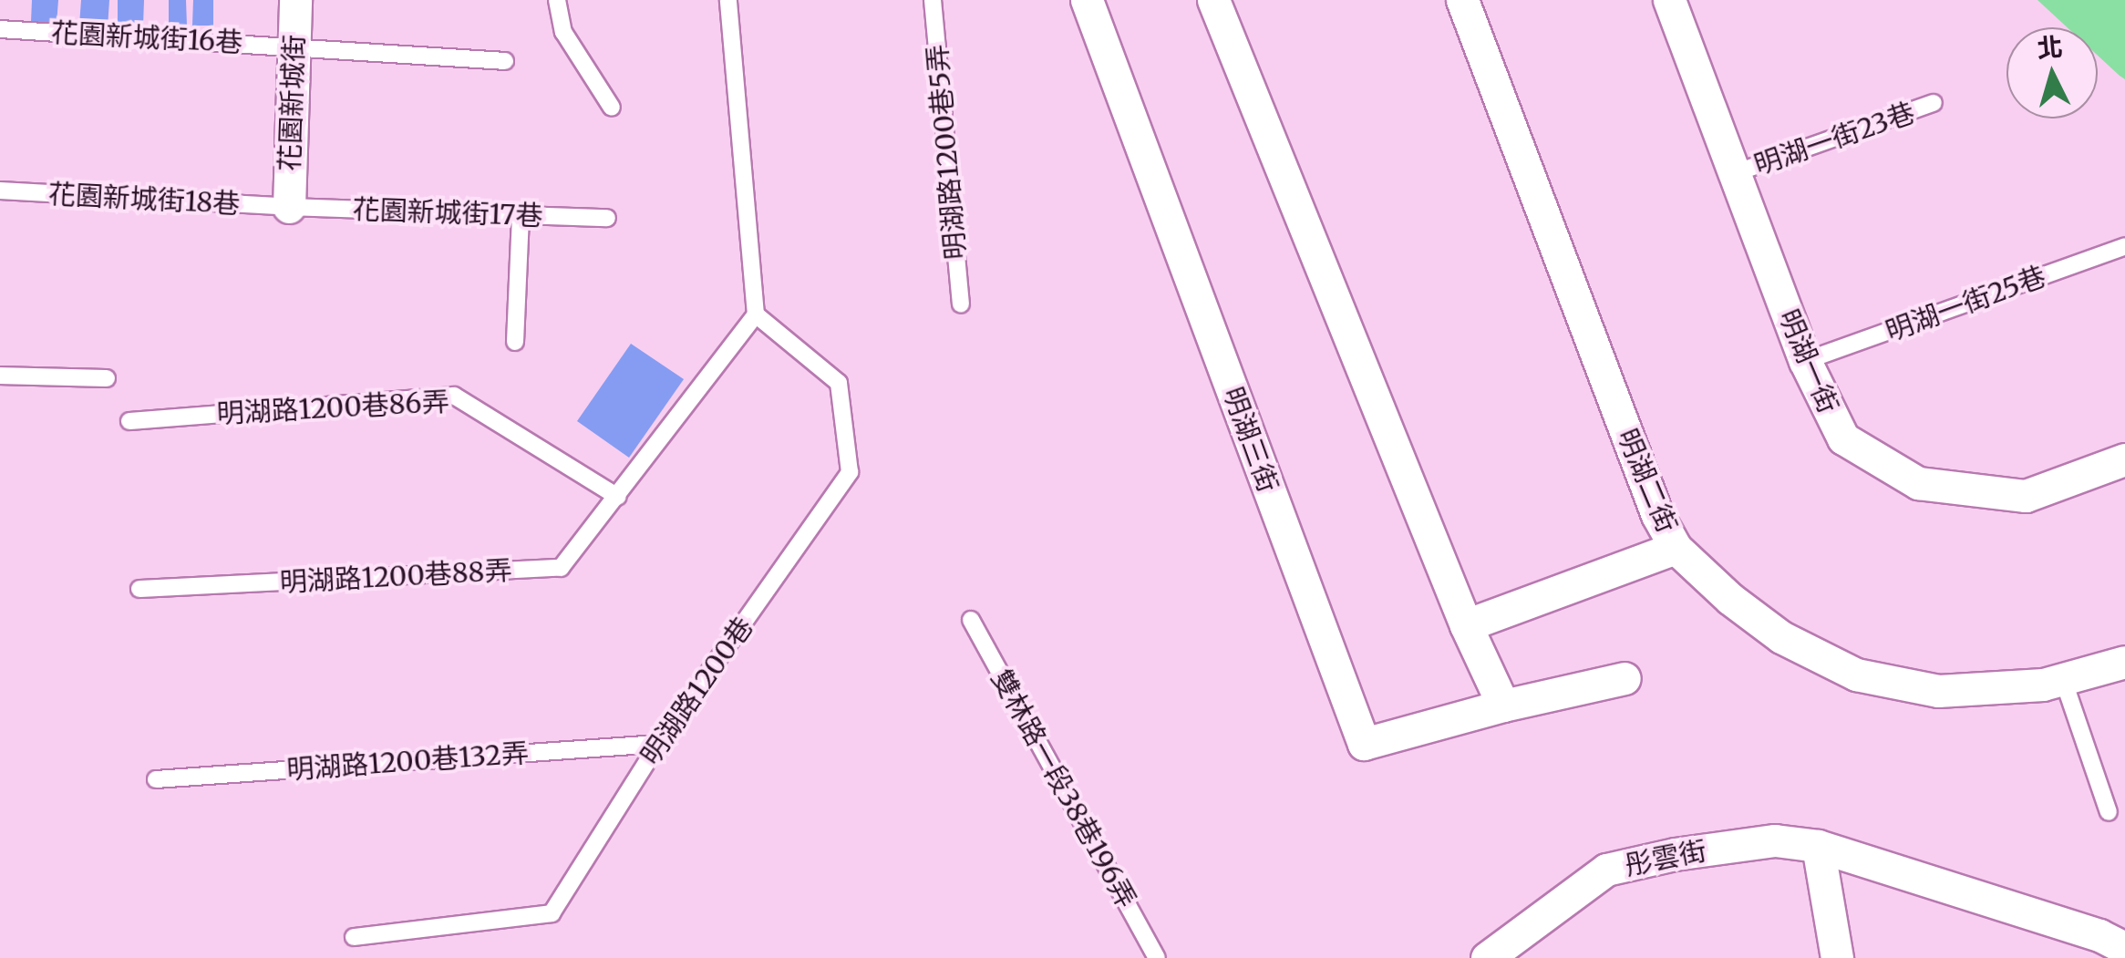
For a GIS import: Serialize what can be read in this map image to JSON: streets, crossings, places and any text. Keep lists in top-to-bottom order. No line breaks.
{"streets":{"street":["花園新城街","明湖一街","明湖三街","明湖二街","彤雲街"],"lane":["花園新城街16巷","明湖一街23巷","明湖路1200巷5弄","花園新城街18巷","花園新城街17巷","明湖一街25巷","明湖路1200巷86弄","明湖路1200巷88弄","明湖路1200巷","明湖路1200巷132弄","雙林路一段38巷196弄"]},"crossings":[["花園新城街16巷","花園新城街"],["花園新城街","花園新城街18巷"],["花園新城街","花園新城街17巷"],["明湖一街23巷","明湖一街"],["花園新城街18巷","花園新城街17巷"],["明湖一街25巷","明湖一街"],["明湖路1200巷86弄","明湖路1200巷88弄"],["明湖路1200巷","明湖路1200巷132弄"]],"north":"top"}
